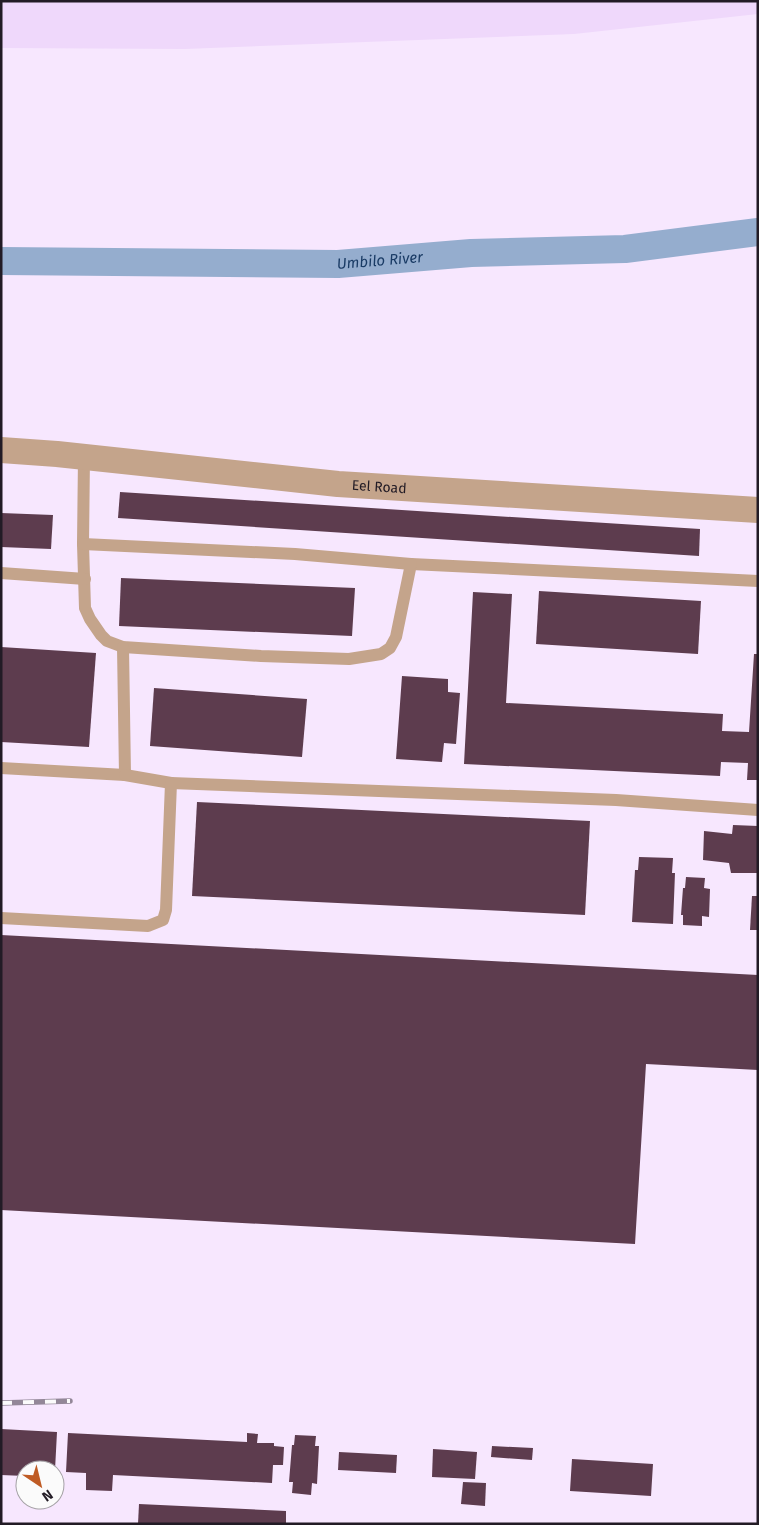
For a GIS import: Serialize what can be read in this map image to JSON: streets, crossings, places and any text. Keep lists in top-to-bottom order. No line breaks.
{"streets":{"street":["Eel Road"]},"water":["Umbilo River"],"north":"bottom right"}
